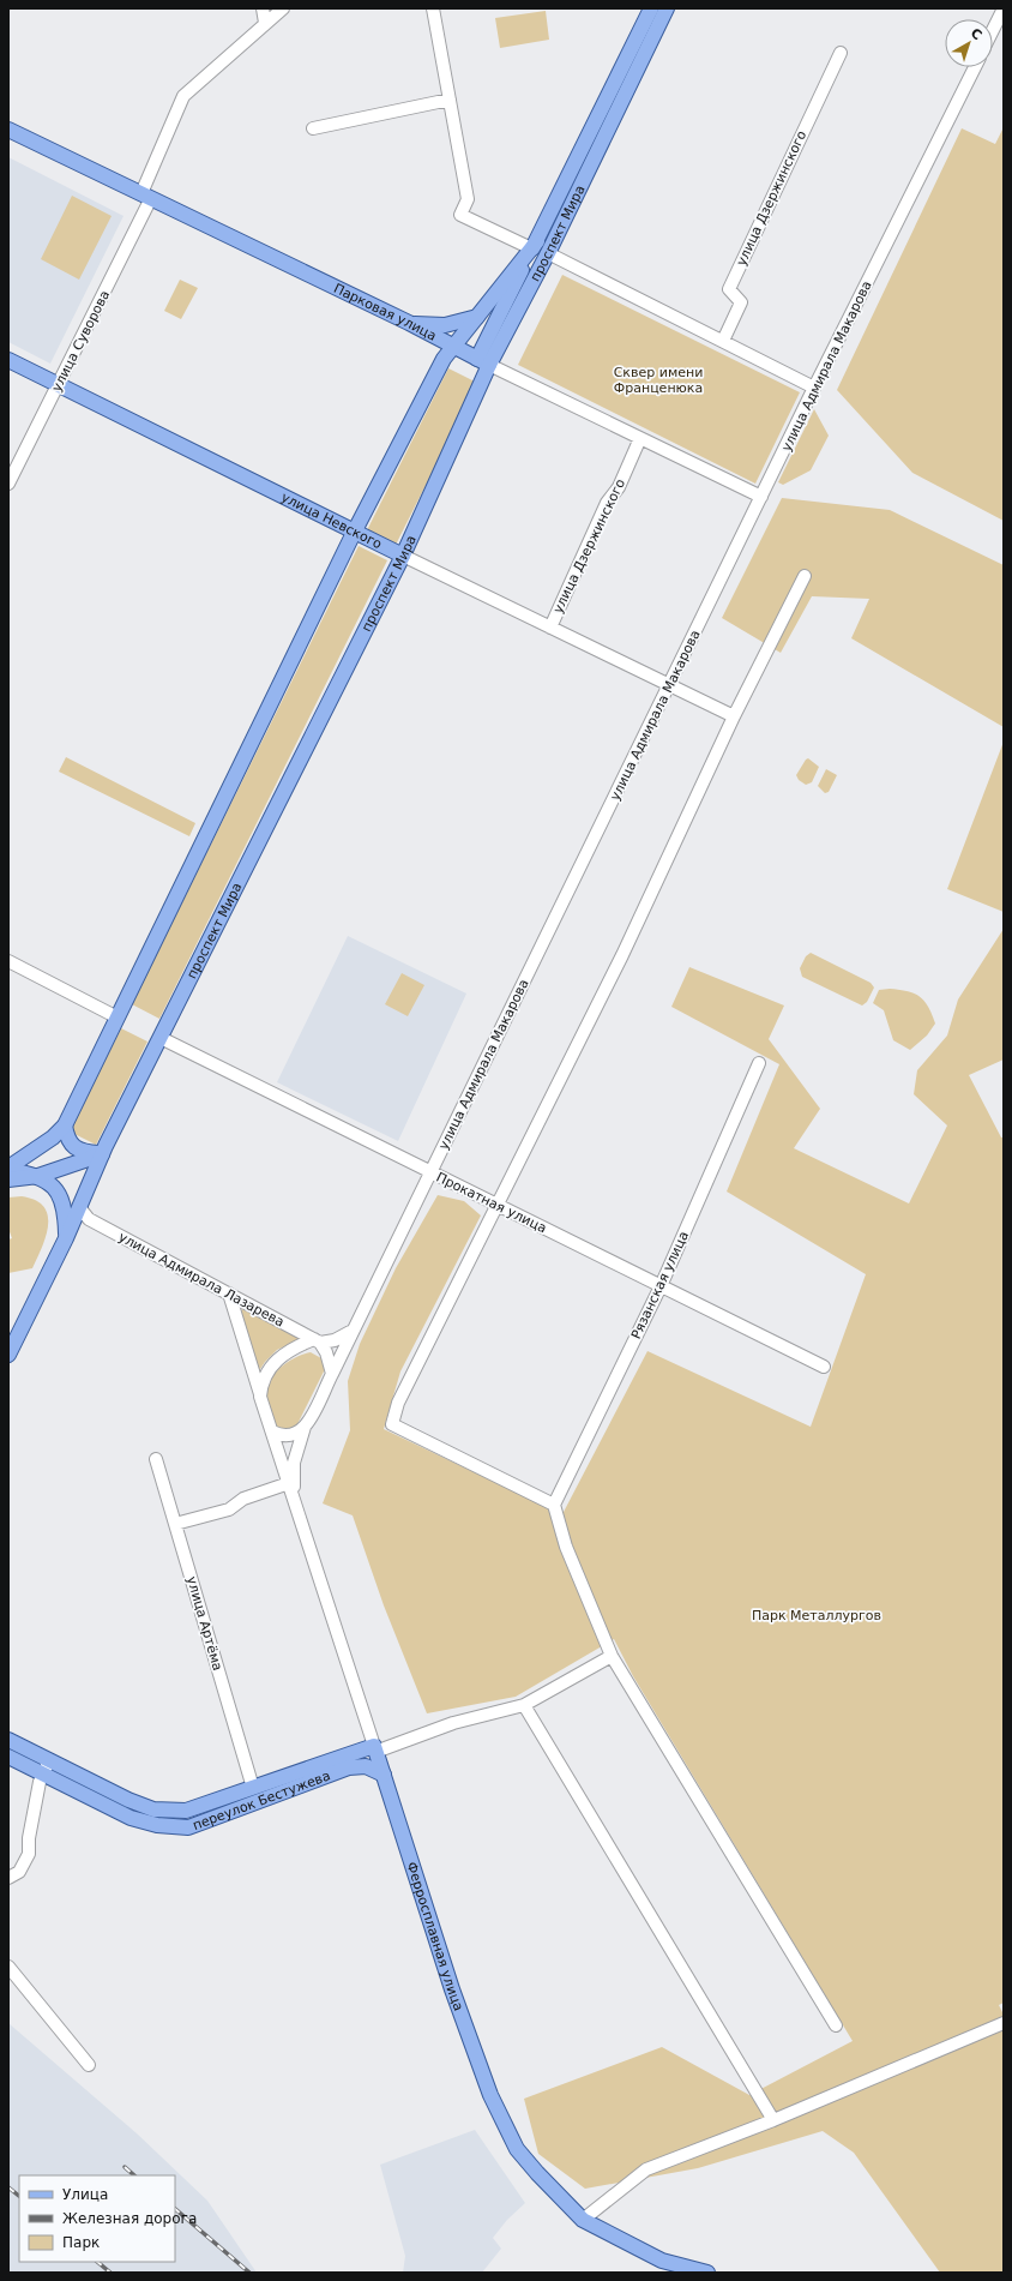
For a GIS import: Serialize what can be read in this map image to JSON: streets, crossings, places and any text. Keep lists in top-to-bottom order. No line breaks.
{"streets":{"main road":["проспект Мира","Парковая улица","улица Невского","переулок Бестужева","Ферросплавная улица"],"street":["улица Дзержинского","улица Суворова","улица Адмирала Макарова","Прокатная улица","улица Адмирала Лазарева","Рязанская улица","улица Артёма"]},"crossings":[["улица Дзержинского","Парковая улица"],["улица Дзержинского","улица Невского"],["проспект Мира","Парковая улица"],["проспект Мира","улица Невского"],["проспект Мира","Прокатная улица"],["проспект Мира","улица Адмирала Лазарева"],["Парковая улица","улица Суворова"],["Парковая улица","улица Адмирала Макарова"],["улица Суворова","улица Невского"],["улица Адмирала Макарова","улица Невского"],["улица Адмирала Макарова","Прокатная улица"],["Прокатная улица","Рязанская улица"],["улица Артёма","переулок Бестужева"],["переулок Бестужева","Ферросплавная улица"]],"parks":["Сквер имени Франценюка","Парк Металлургов"],"legend":["Улица","Железная дорога","Парк"],"north":"top right"}
